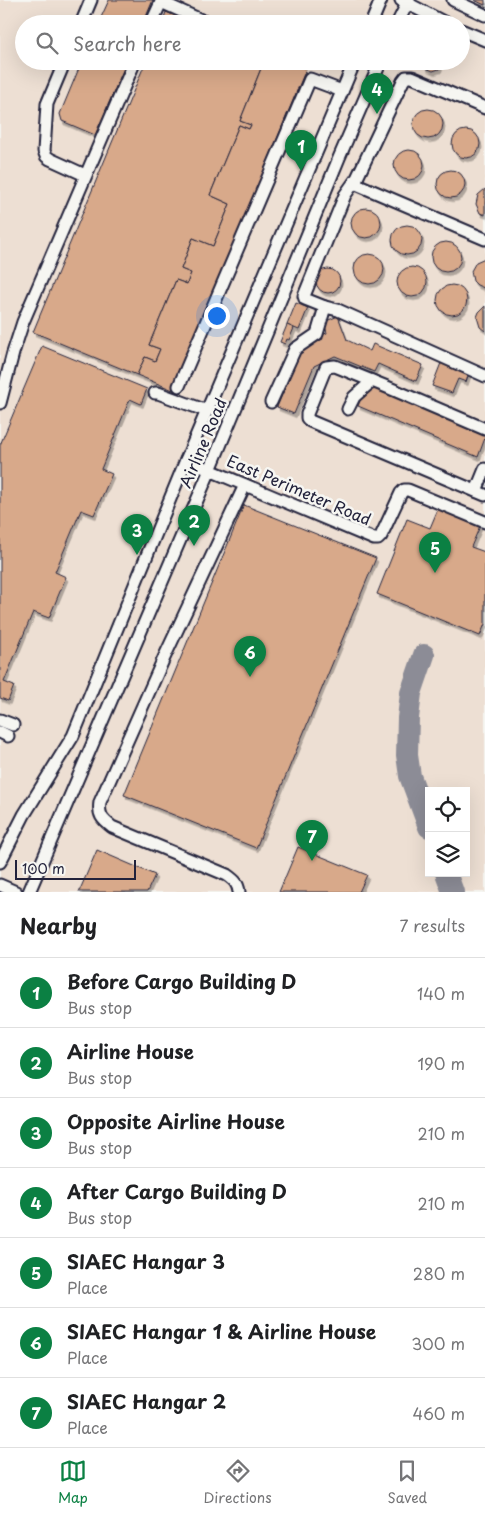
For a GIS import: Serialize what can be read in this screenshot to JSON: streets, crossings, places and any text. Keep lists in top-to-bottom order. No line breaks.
{"streets":{"lane":["Airline Road","East Perimeter Road"]},"crossings":[["Airline Road","East Perimeter Road"]],"scale_bar":"100 m","page":{"search":"Search here","pins":["4","1","2","3","5","6","7"],"scale":"100 m","heading":["Nearby","7 results"],"list":[{"mark":"1","name":"Before Cargo Building D","note":"Bus stop","value":"140 m"},{"mark":"2","name":"Airline House","note":"Bus stop","value":"190 m"},{"mark":"3","name":"Opposite Airline House","note":"Bus stop","value":"210 m"},{"mark":"4","name":"After Cargo Building D","note":"Bus stop","value":"210 m"},{"mark":"5","name":"SIAEC Hangar 3","note":"Place","value":"280 m"},{"mark":"6","name":"SIAEC Hangar 1 & Airline House","note":"Place","value":"300 m"},{"mark":"7","name":"SIAEC Hangar 2","note":"Place","value":"460 m"}],"nav":["Map","Directions","Saved"]}}
